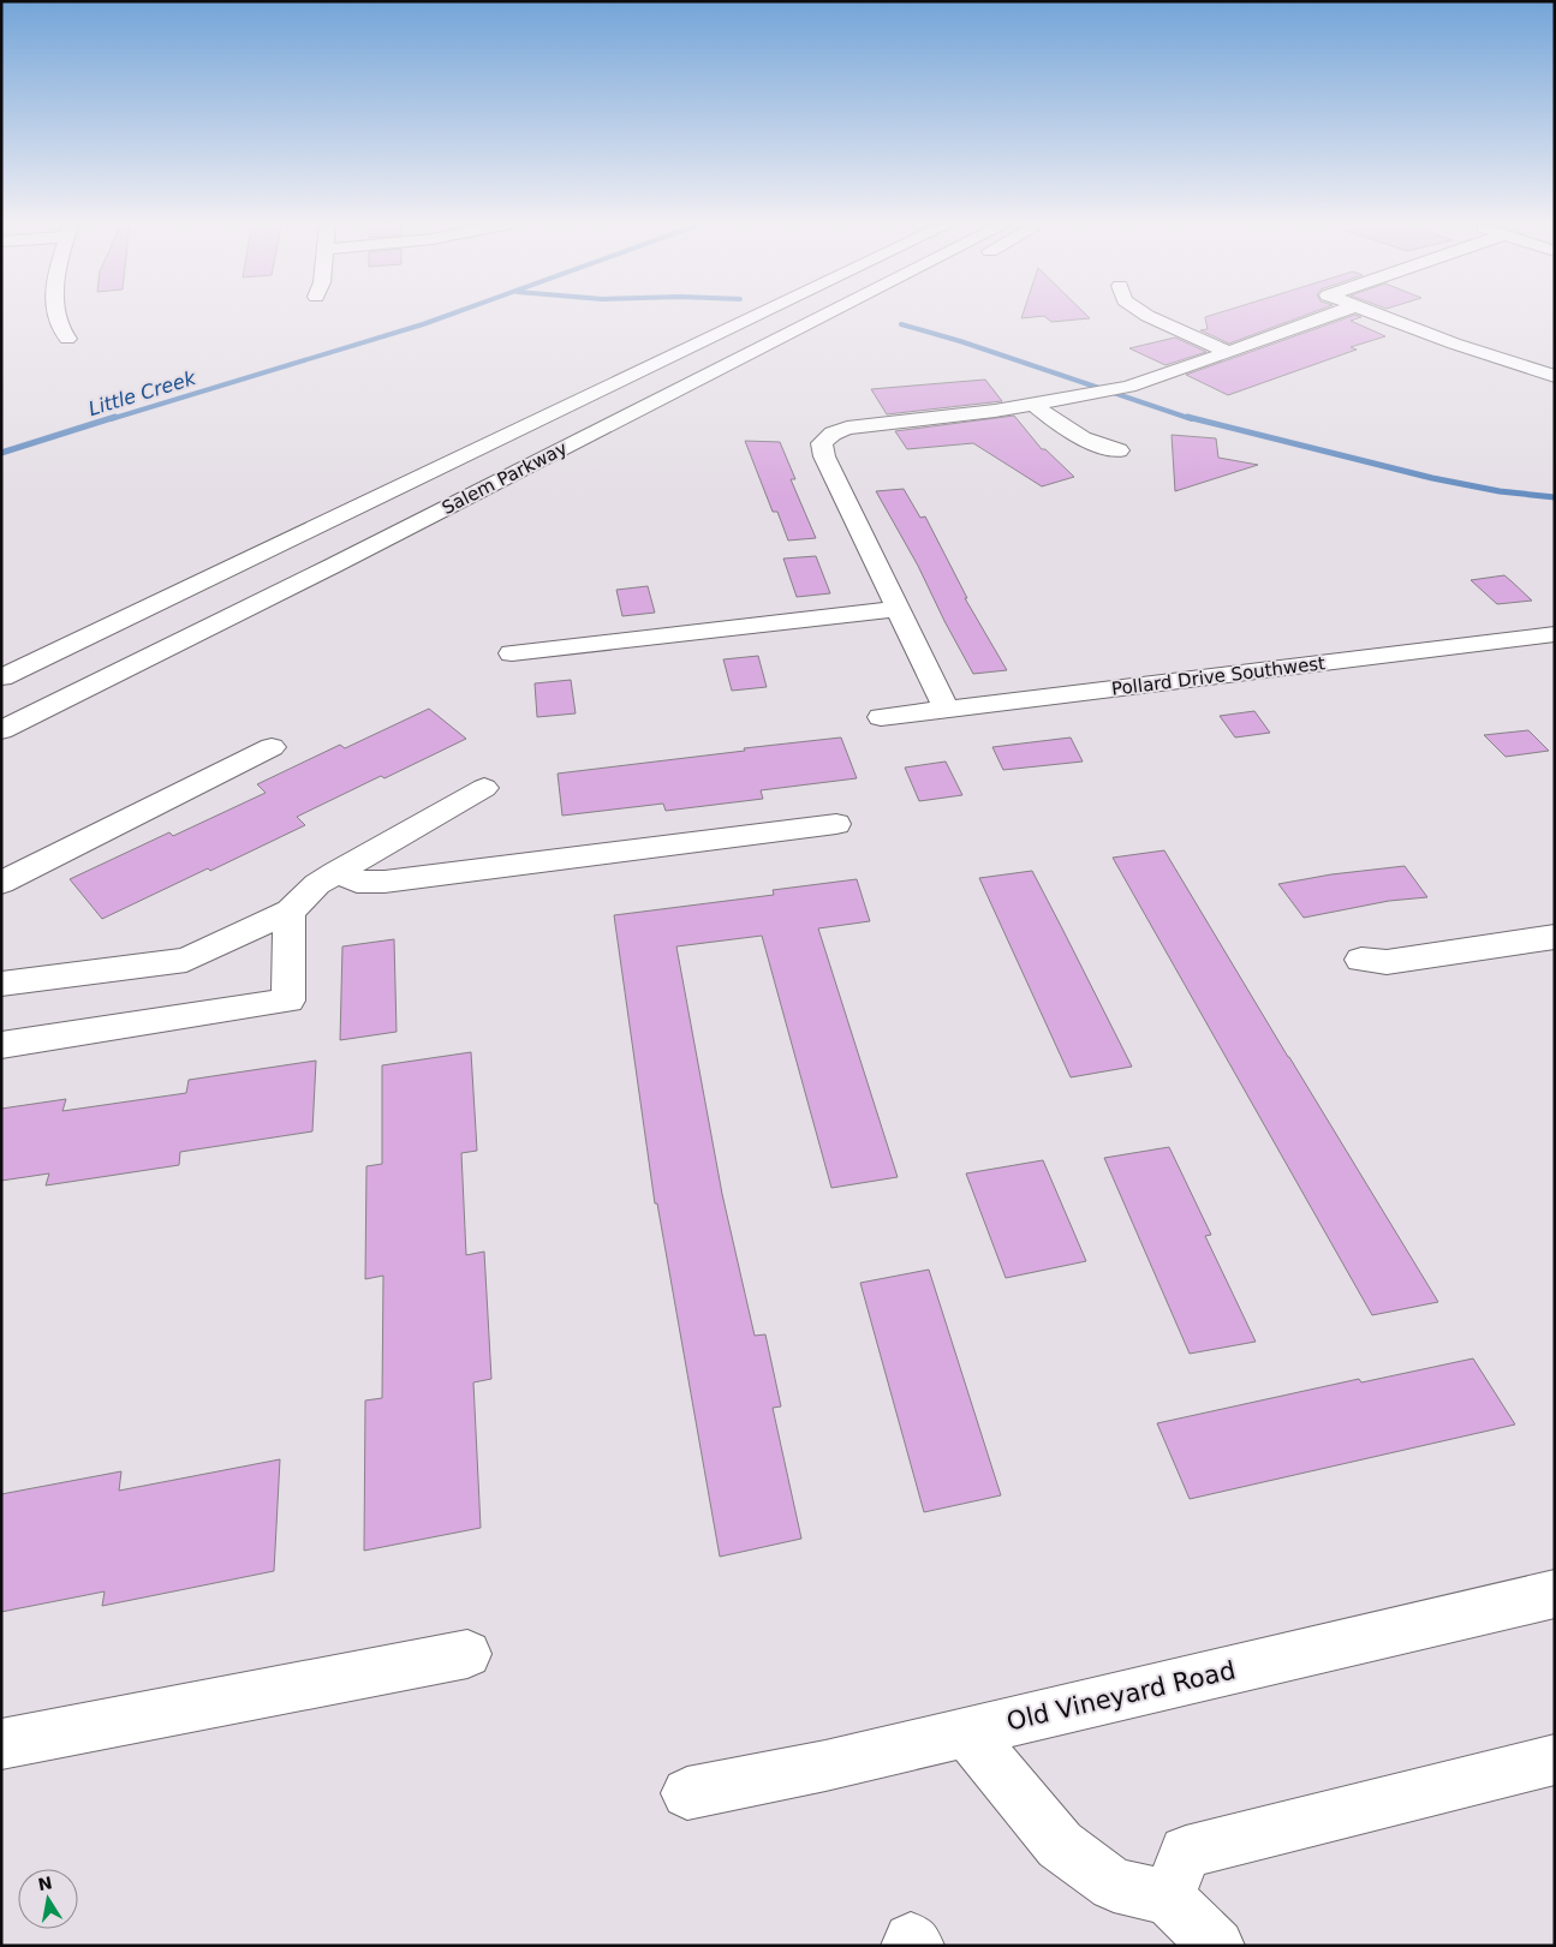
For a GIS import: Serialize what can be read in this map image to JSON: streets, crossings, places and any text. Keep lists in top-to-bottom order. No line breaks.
{"streets":{"main road":["Salem Parkway","Pollard Drive Southwest","Old Vineyard Road"]},"water":["Little Creek"],"north":"top"}
